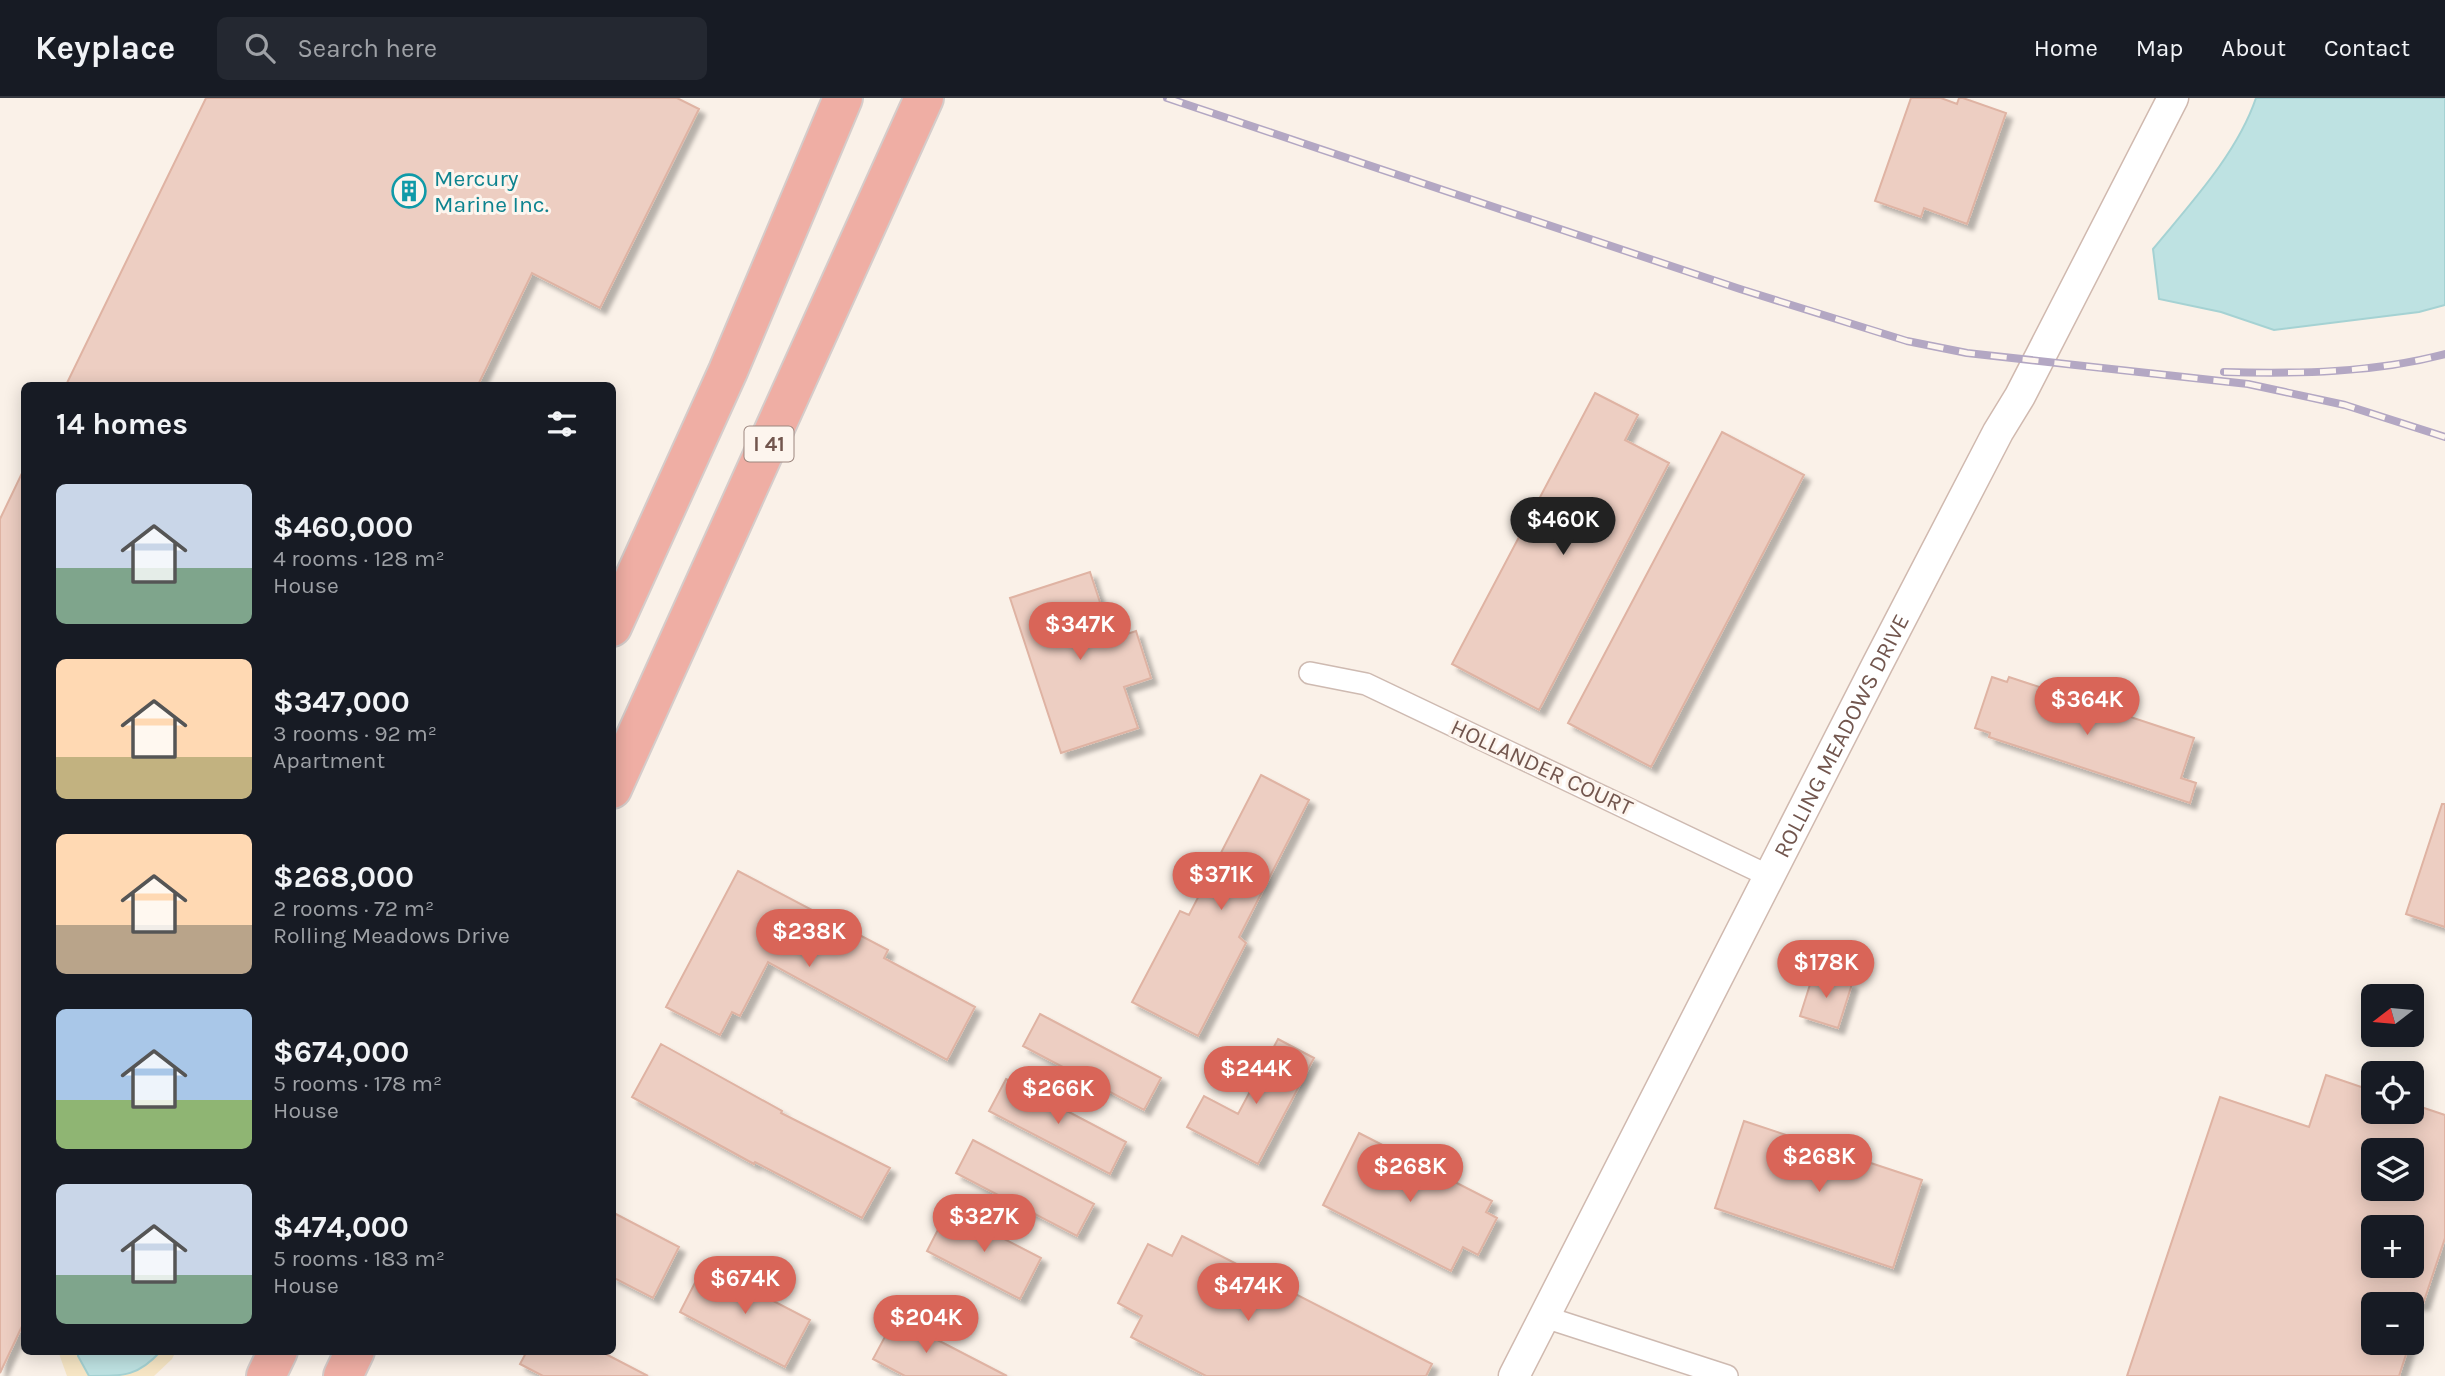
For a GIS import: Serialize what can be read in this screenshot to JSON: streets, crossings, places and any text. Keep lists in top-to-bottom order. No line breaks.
{"streets":{"highway":["I 41"],"main road":["ROLLING MEADOWS DRIVE"],"street":["HOLLANDER COURT"]},"crossings":[["ROLLING MEADOWS DRIVE","HOLLANDER COURT"]],"places":{"building":["Mercury Marine Inc."]},"north":"left","page":{"header":"Keyplace","search":"Search here","nav":["Home","Map","About","Contact"],"heading":"14 homes","list":[{"name":"$460,000","note":"4 rooms · 128 m² · House"},{"name":"$347,000","note":"3 rooms · 92 m² · Apartment"},{"name":"$268,000","note":"2 rooms · 72 m² · Rolling Meadows Drive"},{"name":"$674,000","note":"5 rooms · 178 m² · House"},{"name":"$474,000","note":"5 rooms · 183 m² · House"}],"price":["$460K","$347K","$364K","$371K","$238K","$178K","$244K","$266K","$268K","$268K","$327K","$674K","$474K","$204K"],"map_buttons":["+","−"]}}
